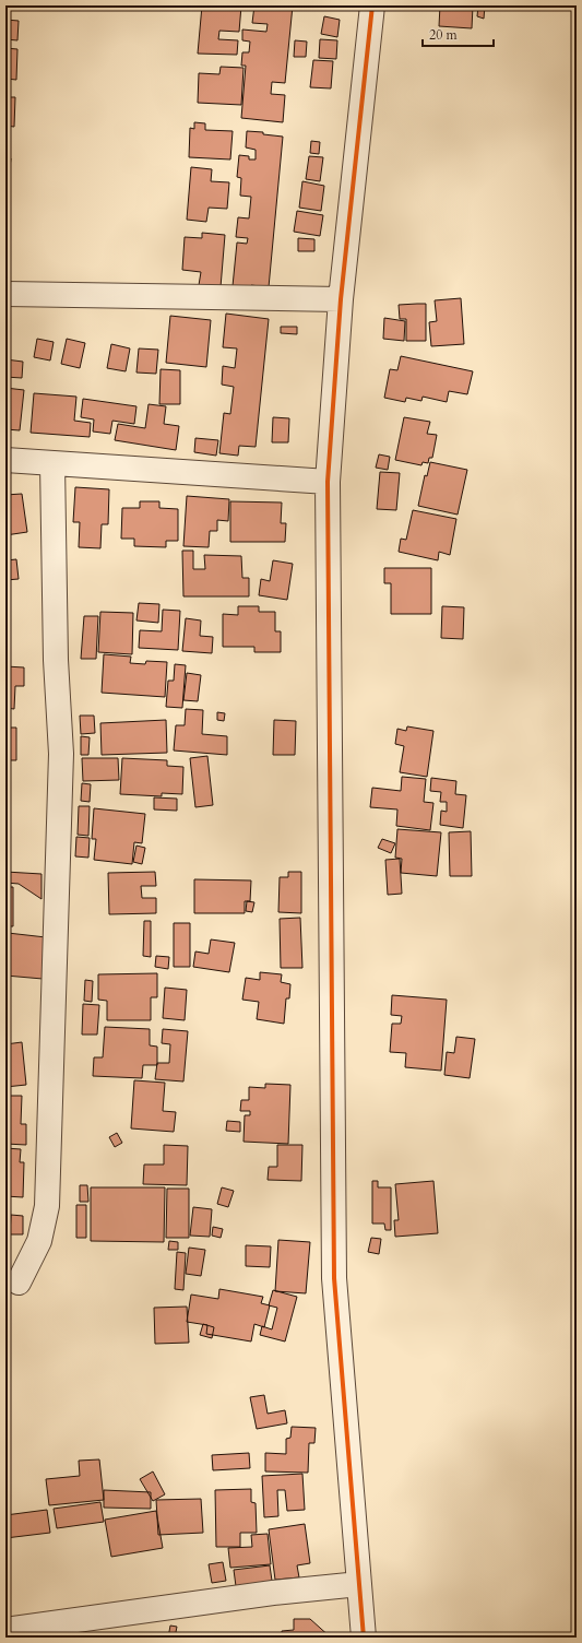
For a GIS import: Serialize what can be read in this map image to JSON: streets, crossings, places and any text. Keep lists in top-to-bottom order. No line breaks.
{"scale_bar":"20 m"}
